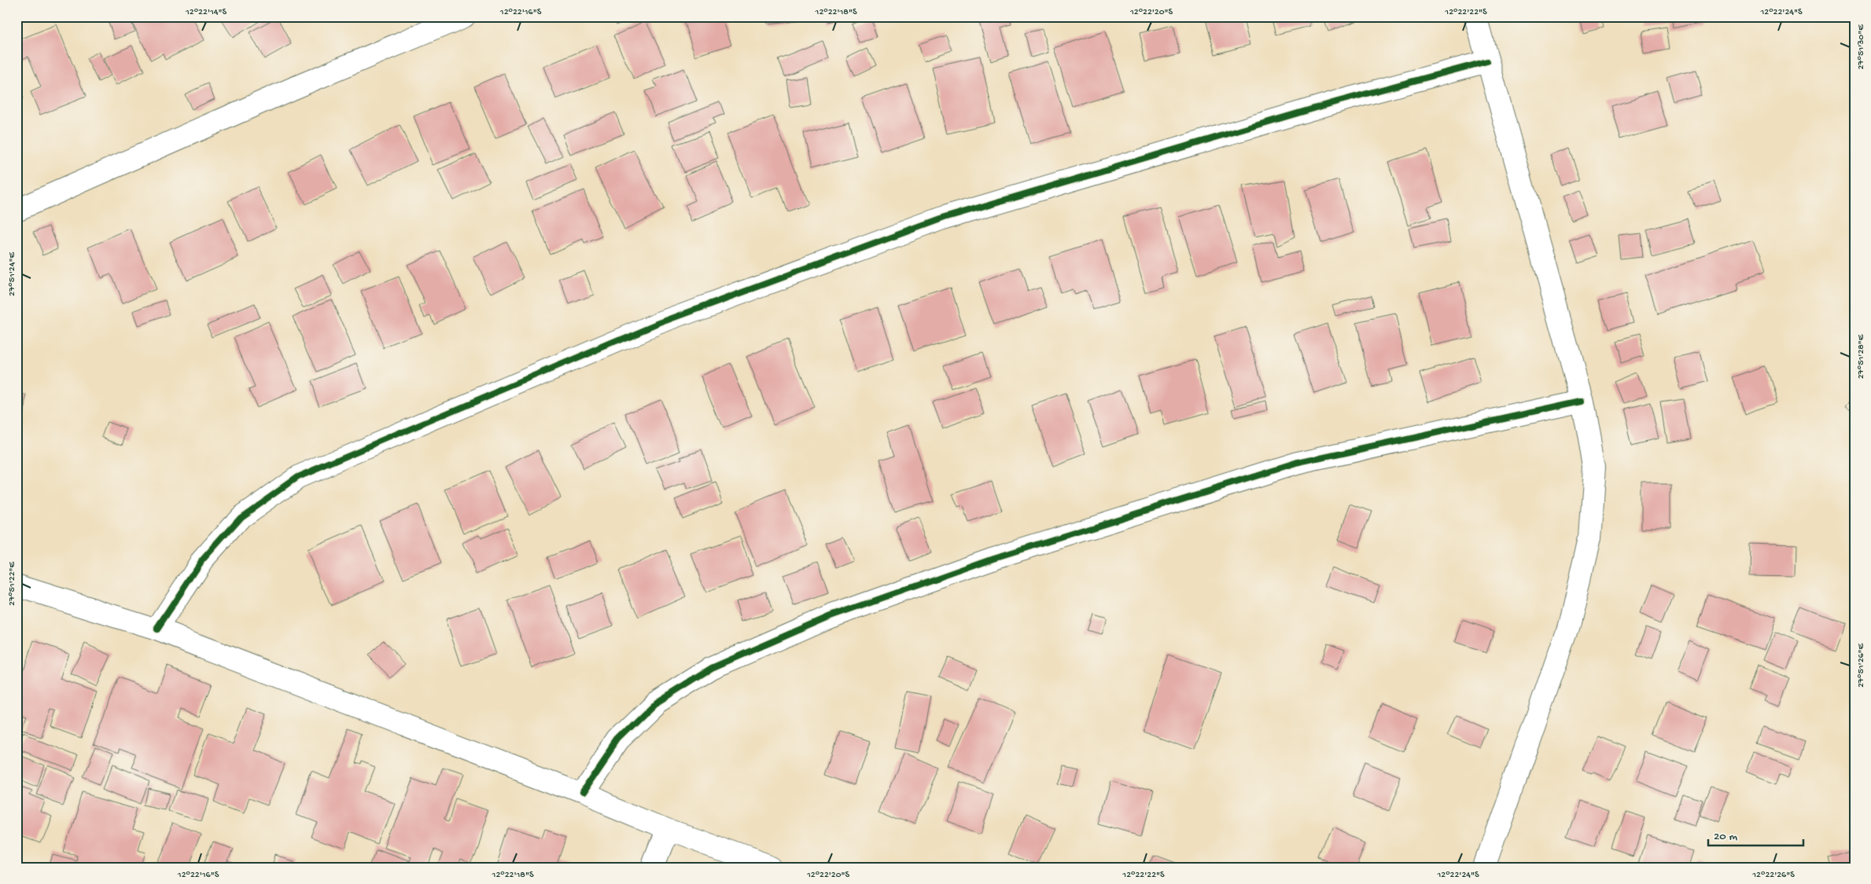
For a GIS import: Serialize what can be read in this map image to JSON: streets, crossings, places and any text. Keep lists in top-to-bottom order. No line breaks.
{"scale_bar":"20 m","coordinates":["12°22'14\"S","12°22'16\"S","12°22'18\"S","12°22'20\"S","12°22'22\"S","12°22'24\"S","27°51'30\"E","27°51'24\"E","27°51'28\"E","27°51'22\"E","27°51'26\"E","12°22'26\"S"]}
